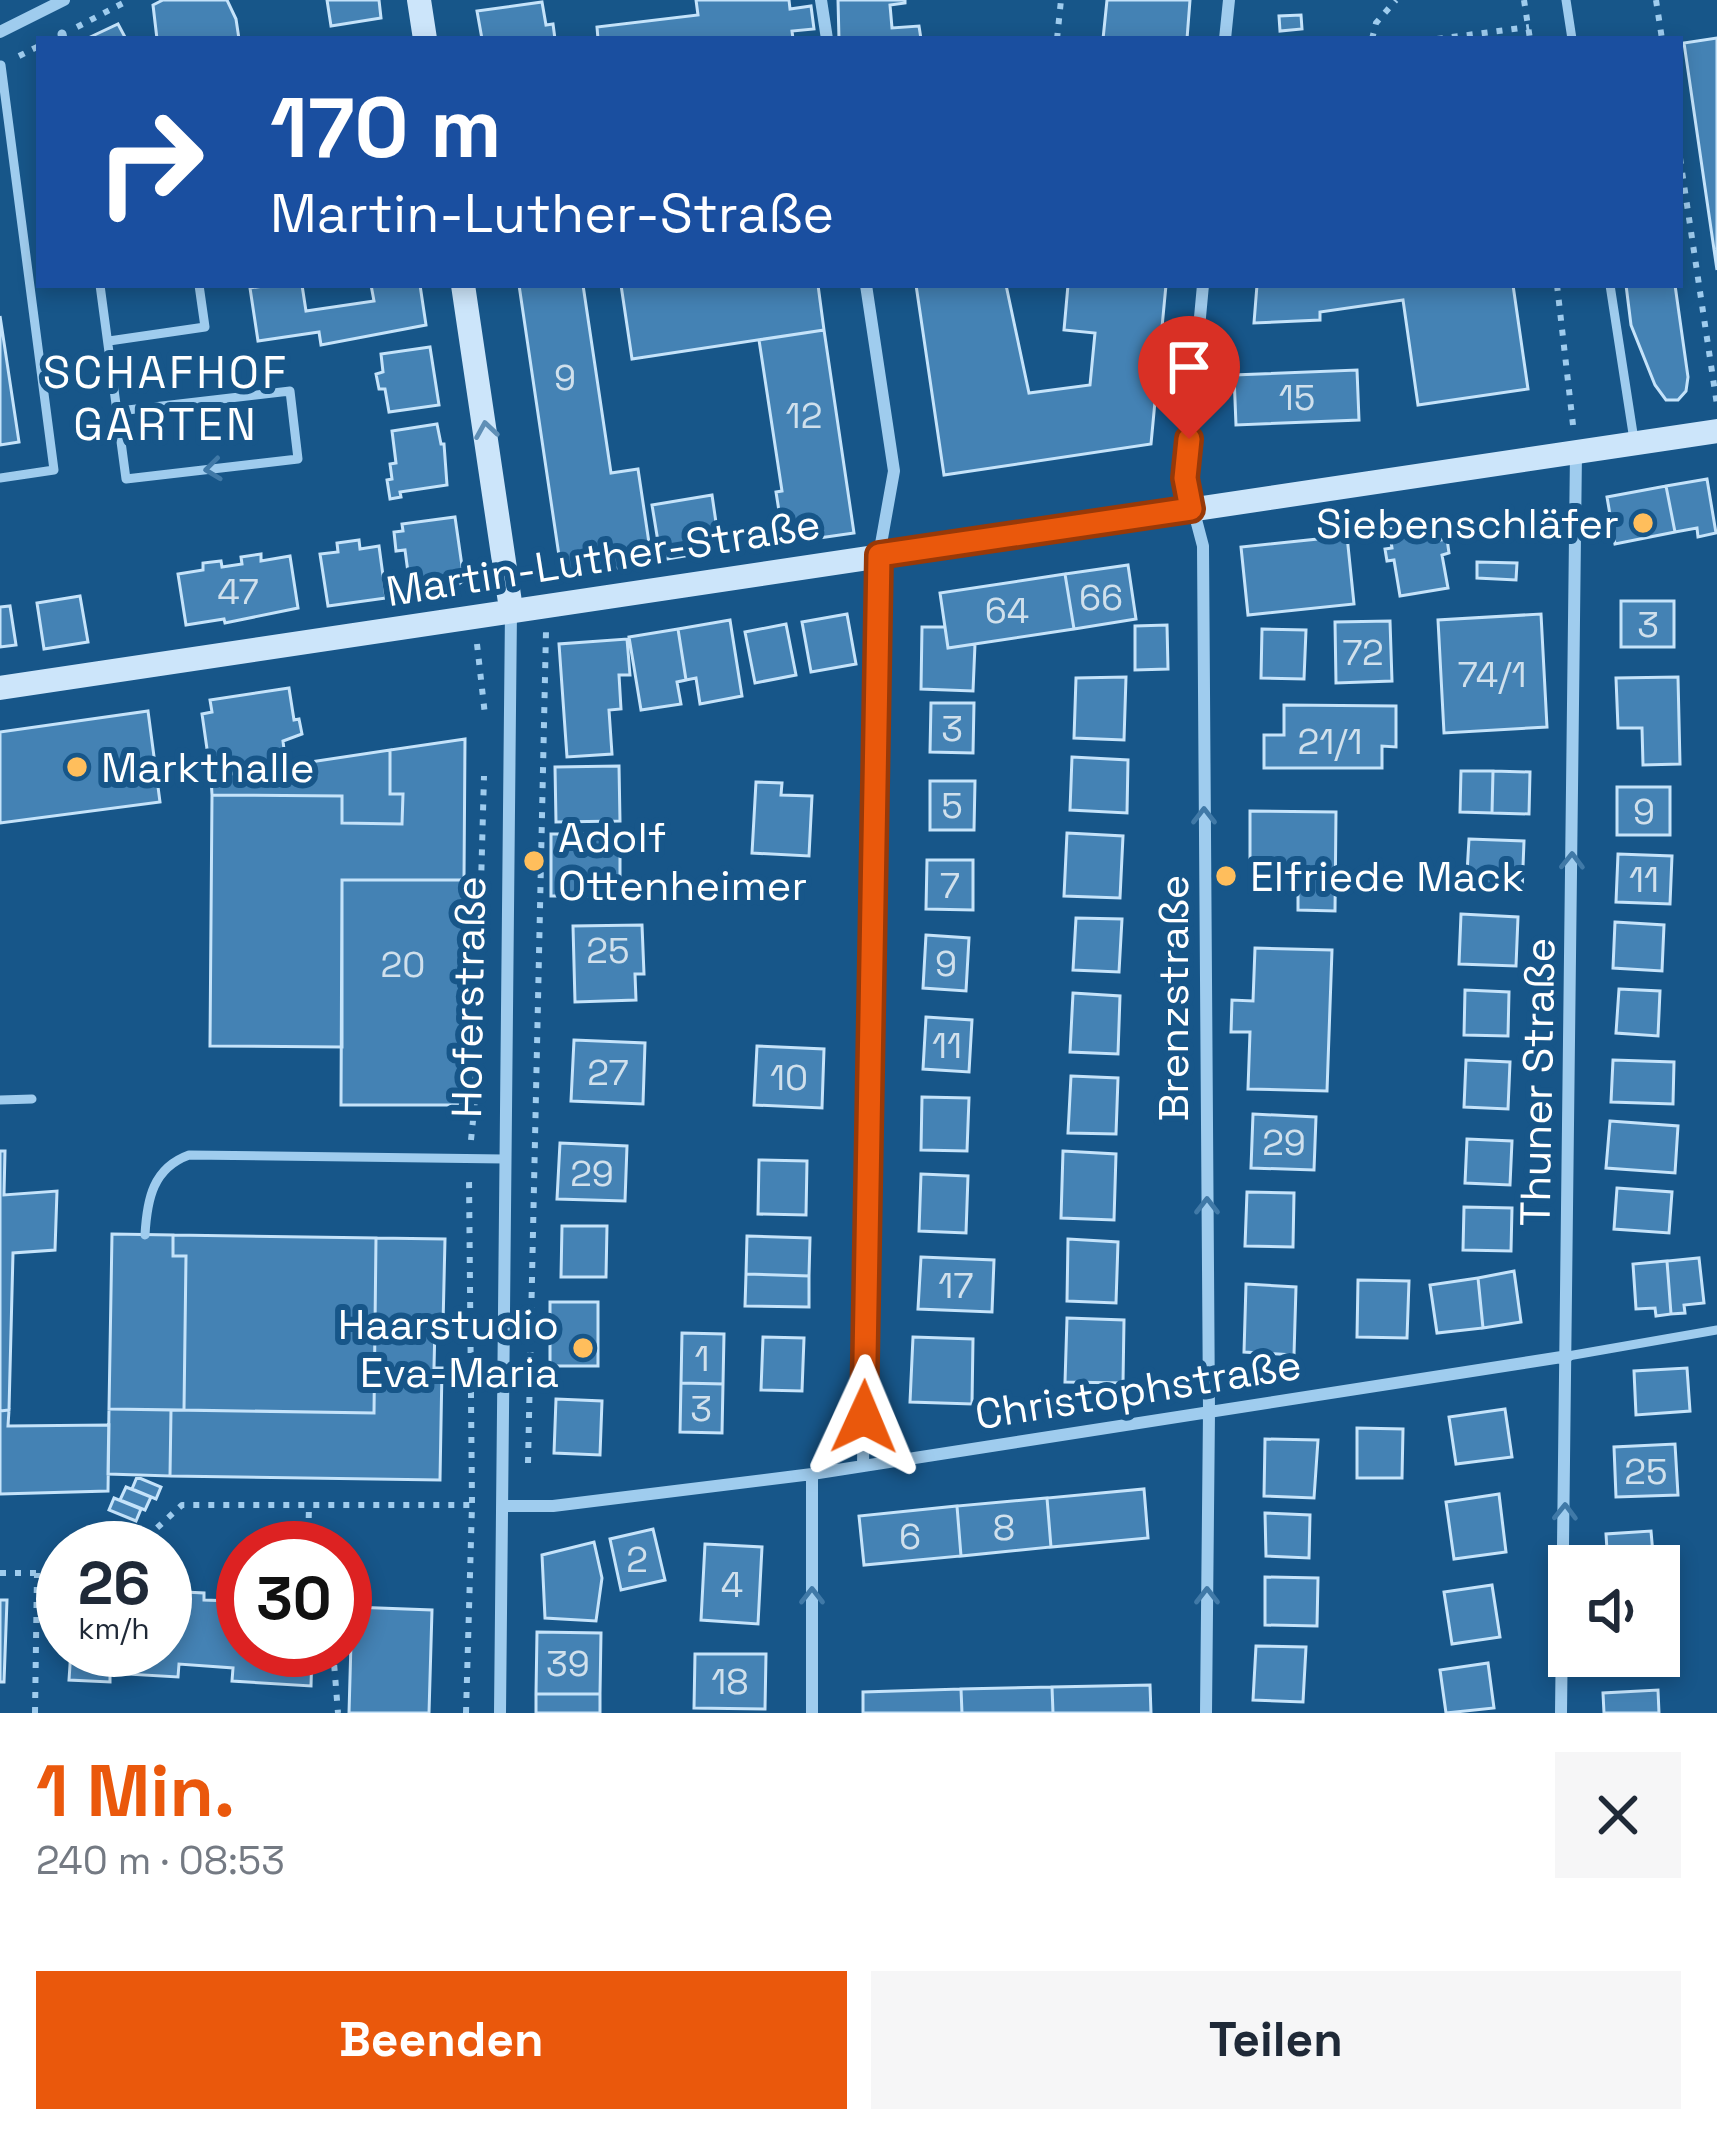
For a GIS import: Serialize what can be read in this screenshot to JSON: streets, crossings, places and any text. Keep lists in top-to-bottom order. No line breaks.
{"streets":{"street":["Martin-Luther-Straße","Hoferstraße","Brenzstraße","Thuner Straße","Christophstraße"]},"crossings":[["Martin-Luther-Straße","Hoferstraße"],["Martin-Luther-Straße","Brenzstraße"],["Martin-Luther-Straße","Thuner Straße"],["Hoferstraße","Christophstraße"],["Brenzstraße","Christophstraße"],["Thuner Straße","Christophstraße"]],"one_way":["Brenzstraße","Thuner Straße"],"districts":["SCHAFHOF GARTEN"],"places":["Siebenschläfer","Markthalle","Adolf Ottenheimer","Elfriede Mack","Haarstudio Eva-Maria"],"house_numbers":["9","15","12","47","66","64","3","72","74/1","3","21/1","5","9","11","7","25","9","20","11","27","10","29","29","17","1","3","25","8","6","2","4","39","18"],"page":{"turn":["170 m","Martin-Luther-Straße"],"speed":"26 km/h","limit":"30","heading":["1 Min.","240 m · 08:53"],"buttons":["Beenden","Teilen"]}}
